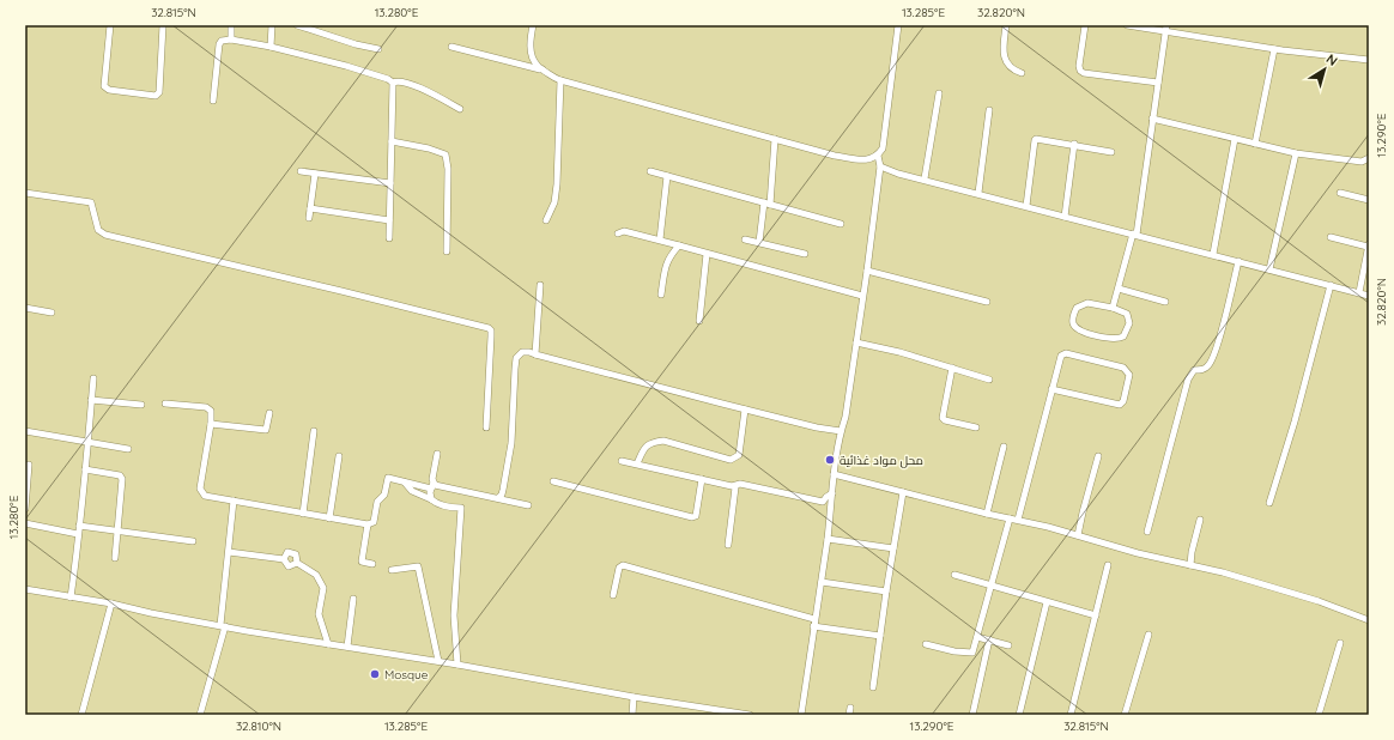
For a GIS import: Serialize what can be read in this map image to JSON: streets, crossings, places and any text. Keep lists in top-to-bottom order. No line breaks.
{"places":["محل مواد غذائية","Mosque"],"north":"top right","coordinates":["32.815°N","13.280°E","13.285°E","32.820°N","13.290°E","32.810°N"]}
